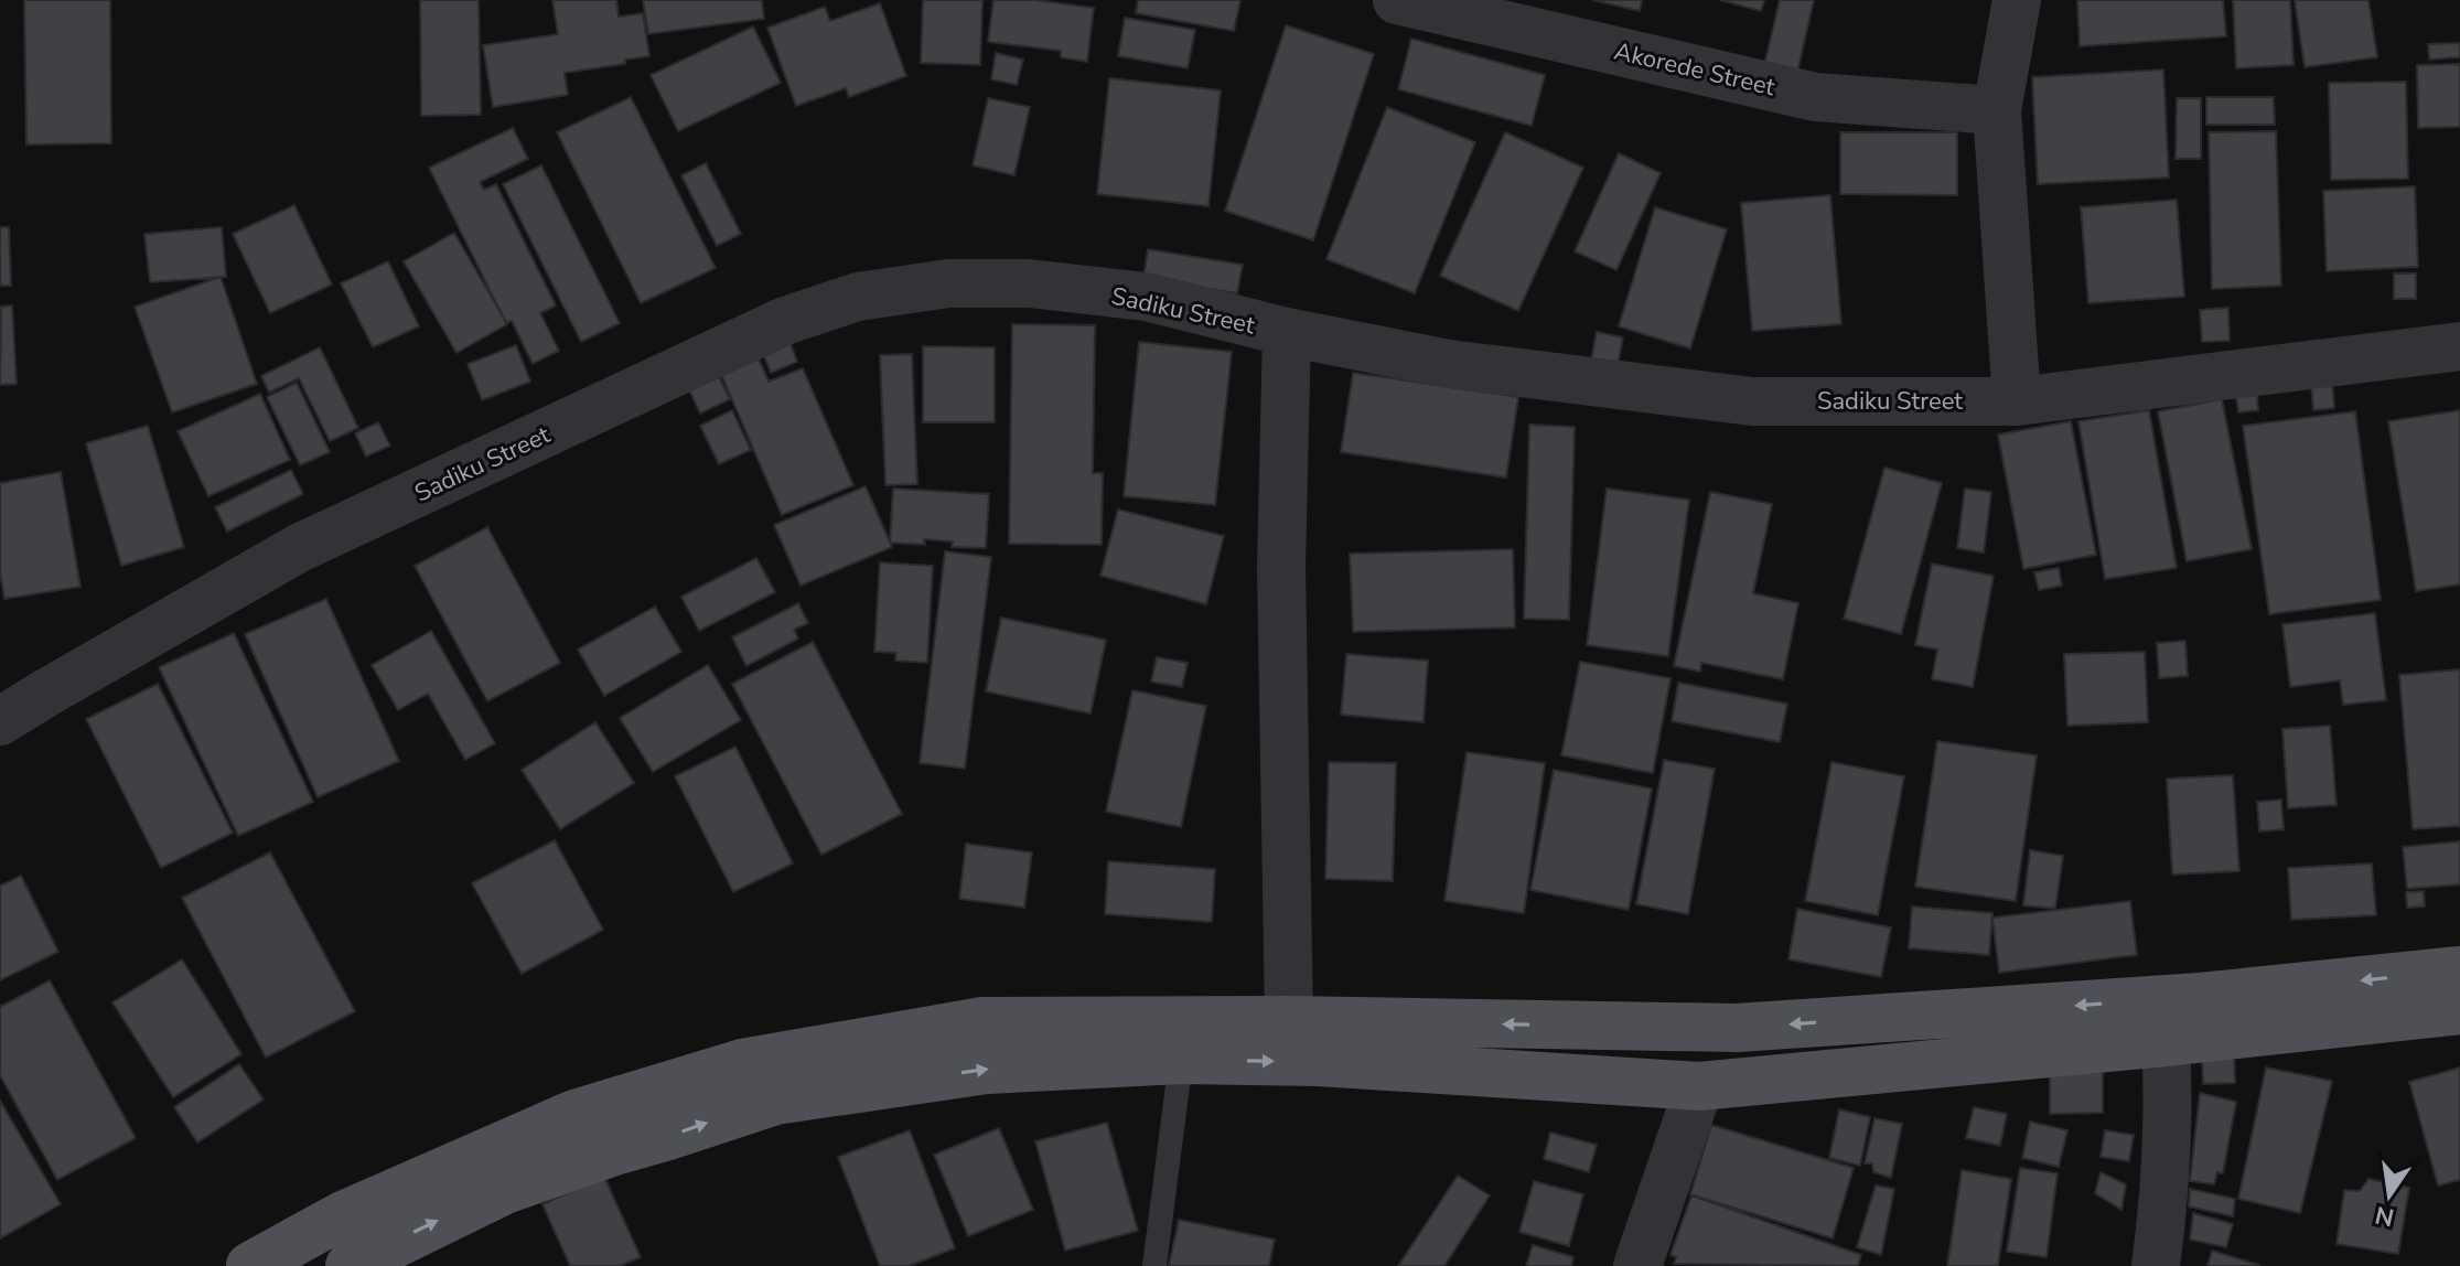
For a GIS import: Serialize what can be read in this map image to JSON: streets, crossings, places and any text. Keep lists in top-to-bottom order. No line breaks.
{"streets":{"street":["Akorede Street","Sadiku Street"]},"north":"bottom"}
